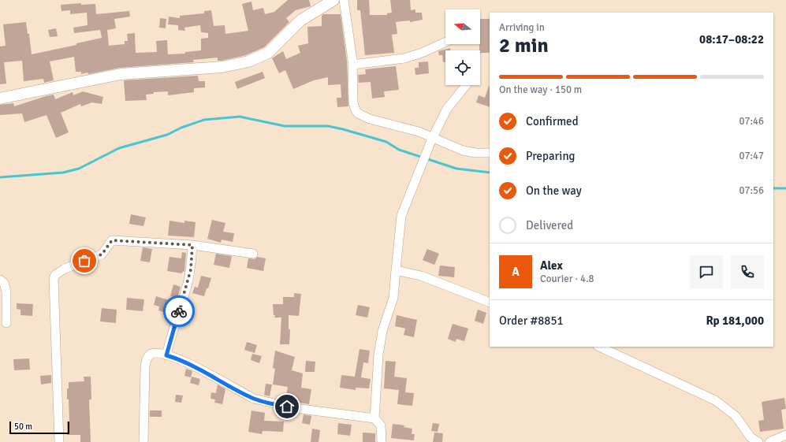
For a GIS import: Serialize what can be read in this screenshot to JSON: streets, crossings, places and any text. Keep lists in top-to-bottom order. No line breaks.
{"scale_bar":"50 m","north":"left","page":{"heading":["2 min","Arriving in","08:17–08:22"],"panel":["Alex","Courier · 4.8","Order #8851","Rp 181,000"],"bar":"On the way · 150 m","list":[["Confirmed","07:46"],["Preparing","07:47"],["On the way","07:56"],"Delivered"],"round":"A","scale":"50 m"}}
